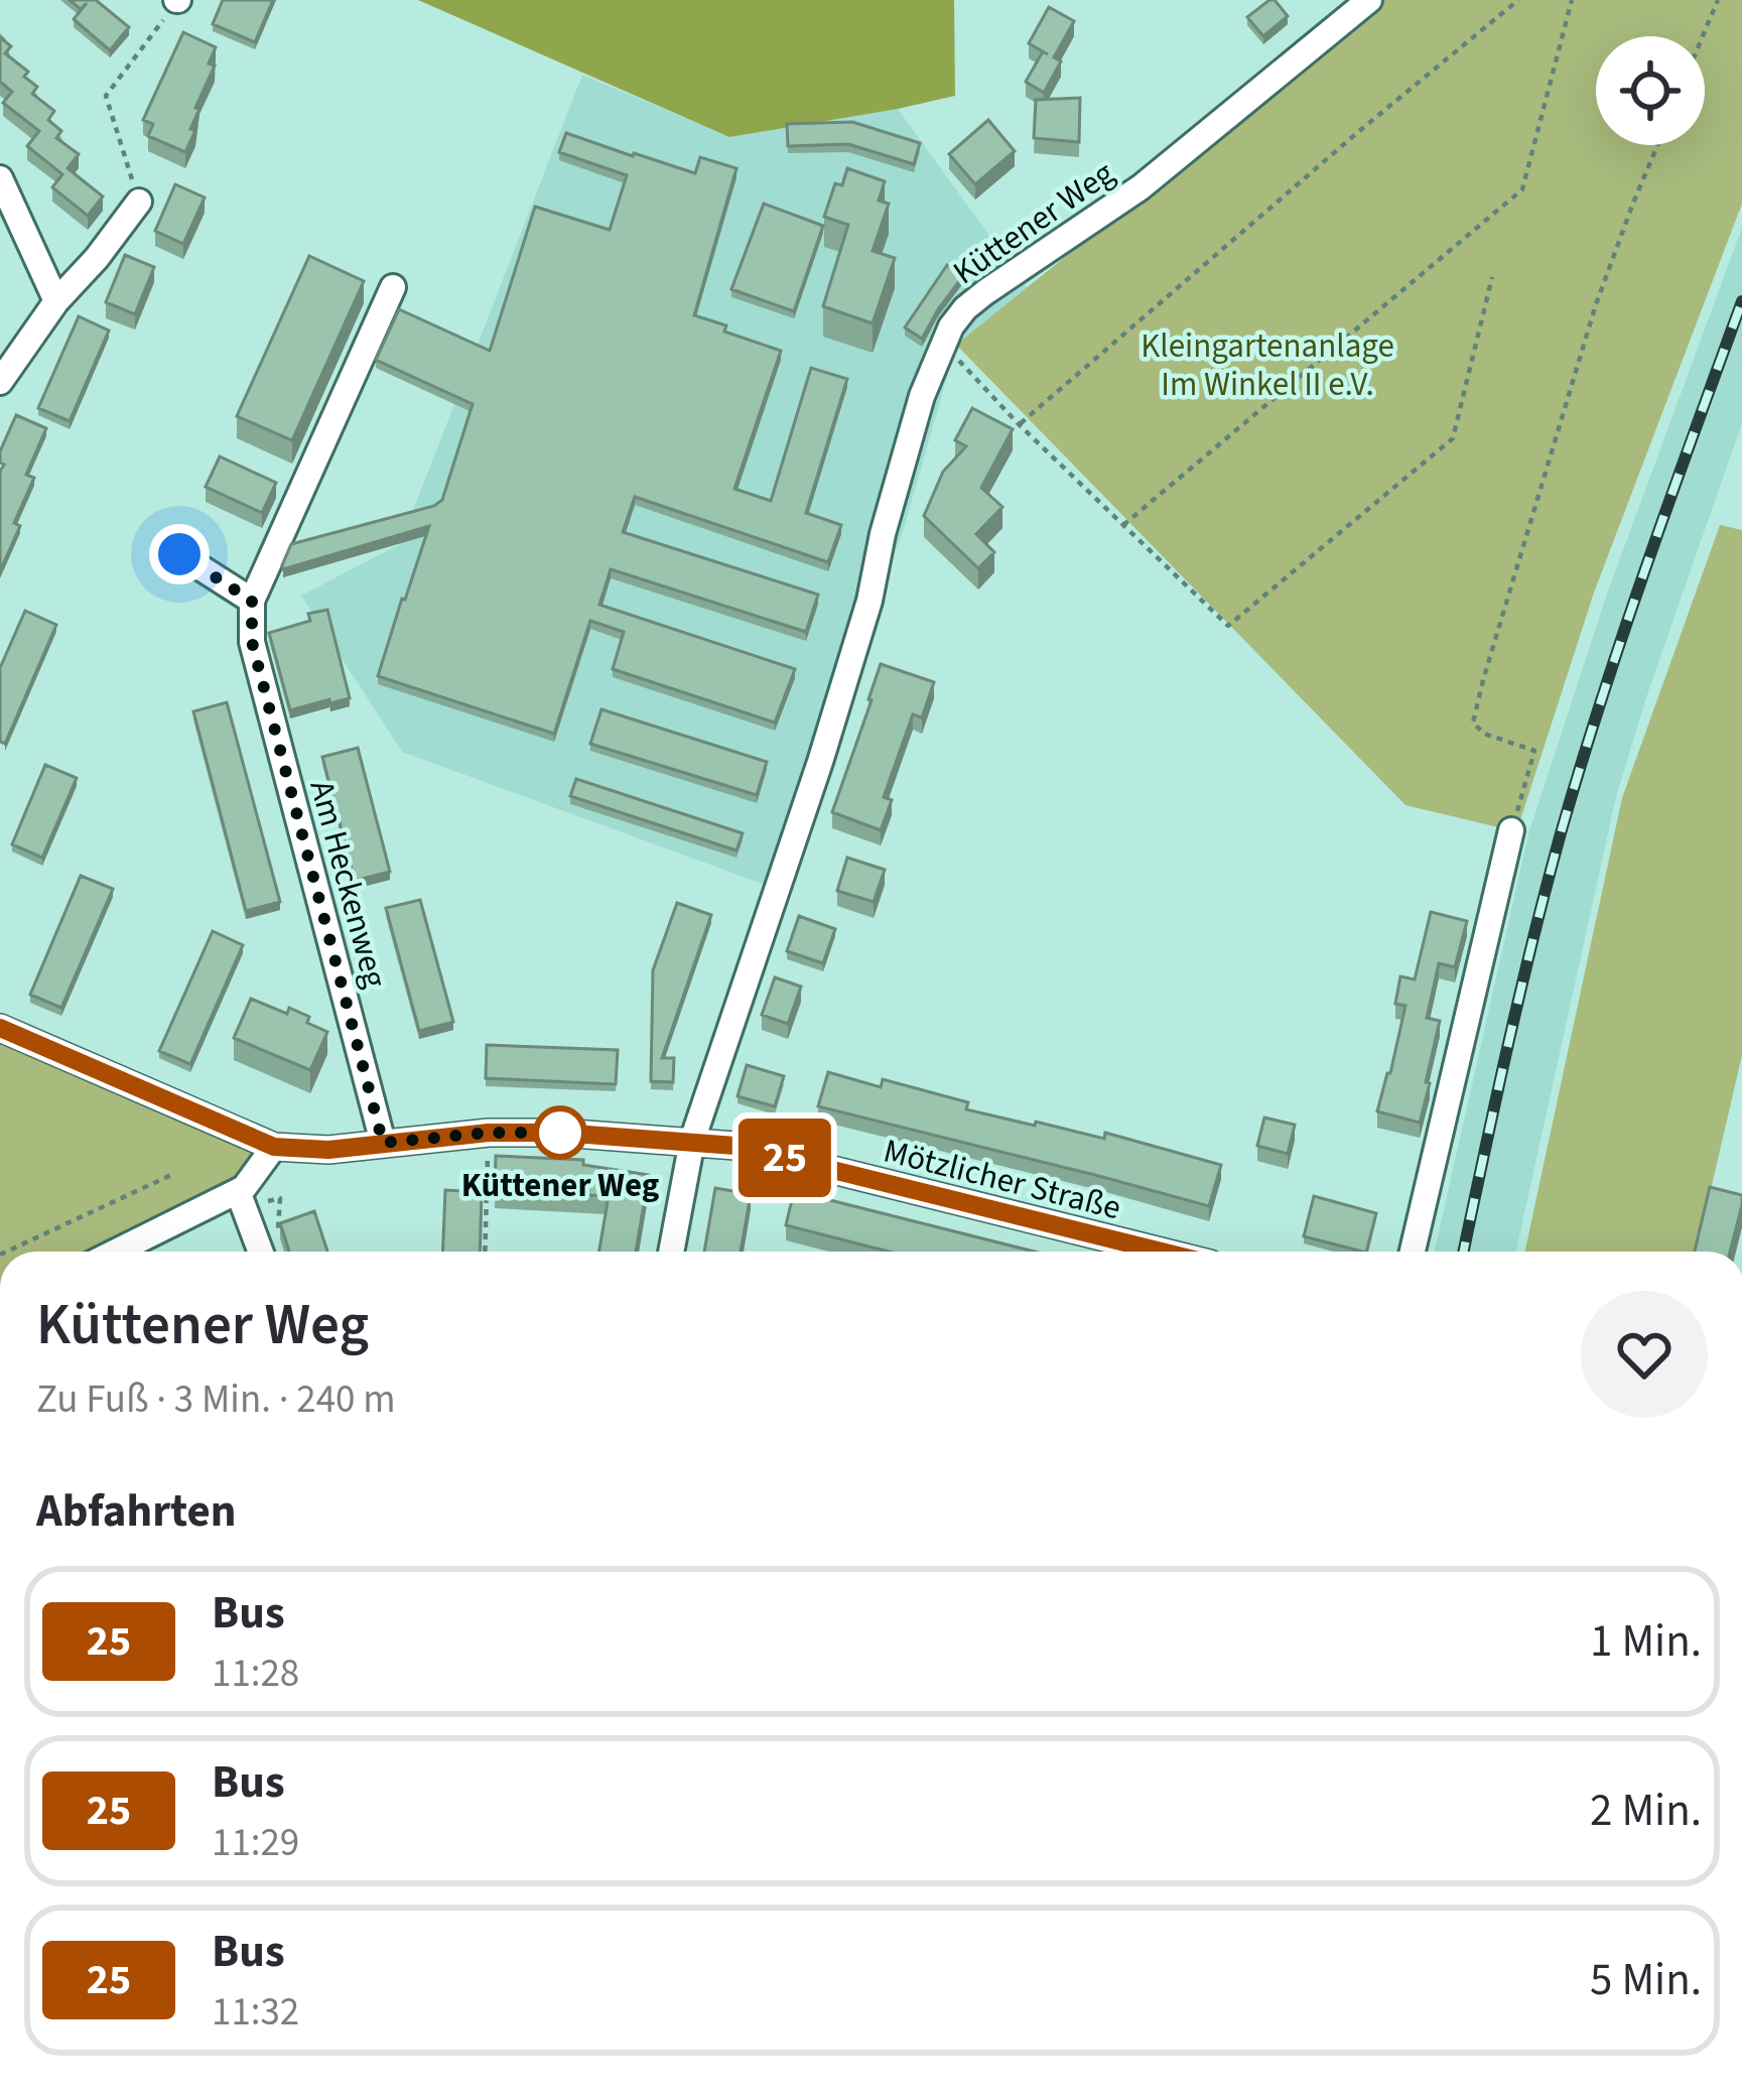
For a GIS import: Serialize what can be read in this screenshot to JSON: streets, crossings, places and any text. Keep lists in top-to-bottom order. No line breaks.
{"streets":{"street":["Küttener Weg","Am Heckenweg","Mötzlicher Straße"]},"crossings":[["Küttener Weg","Mötzlicher Straße"],["Am Heckenweg","Mötzlicher Straße"]],"parks":["Kleingartenanlage Im Winkel II e.V."],"places":["Küttener Weg"],"lines":["bus line 25"],"page":{"on_map":"25","heading":[["Küttener Weg","Zu Fuß · 3 Min. · 240 m"],"Abfahrten"],"list":[{"mark":"25","name":"Bus","note":"11:28","value":"1 Min."},{"mark":"25","name":"Bus","note":"11:29","value":"2 Min."},{"mark":"25","name":"Bus","note":"11:32","value":"5 Min."}]}}
